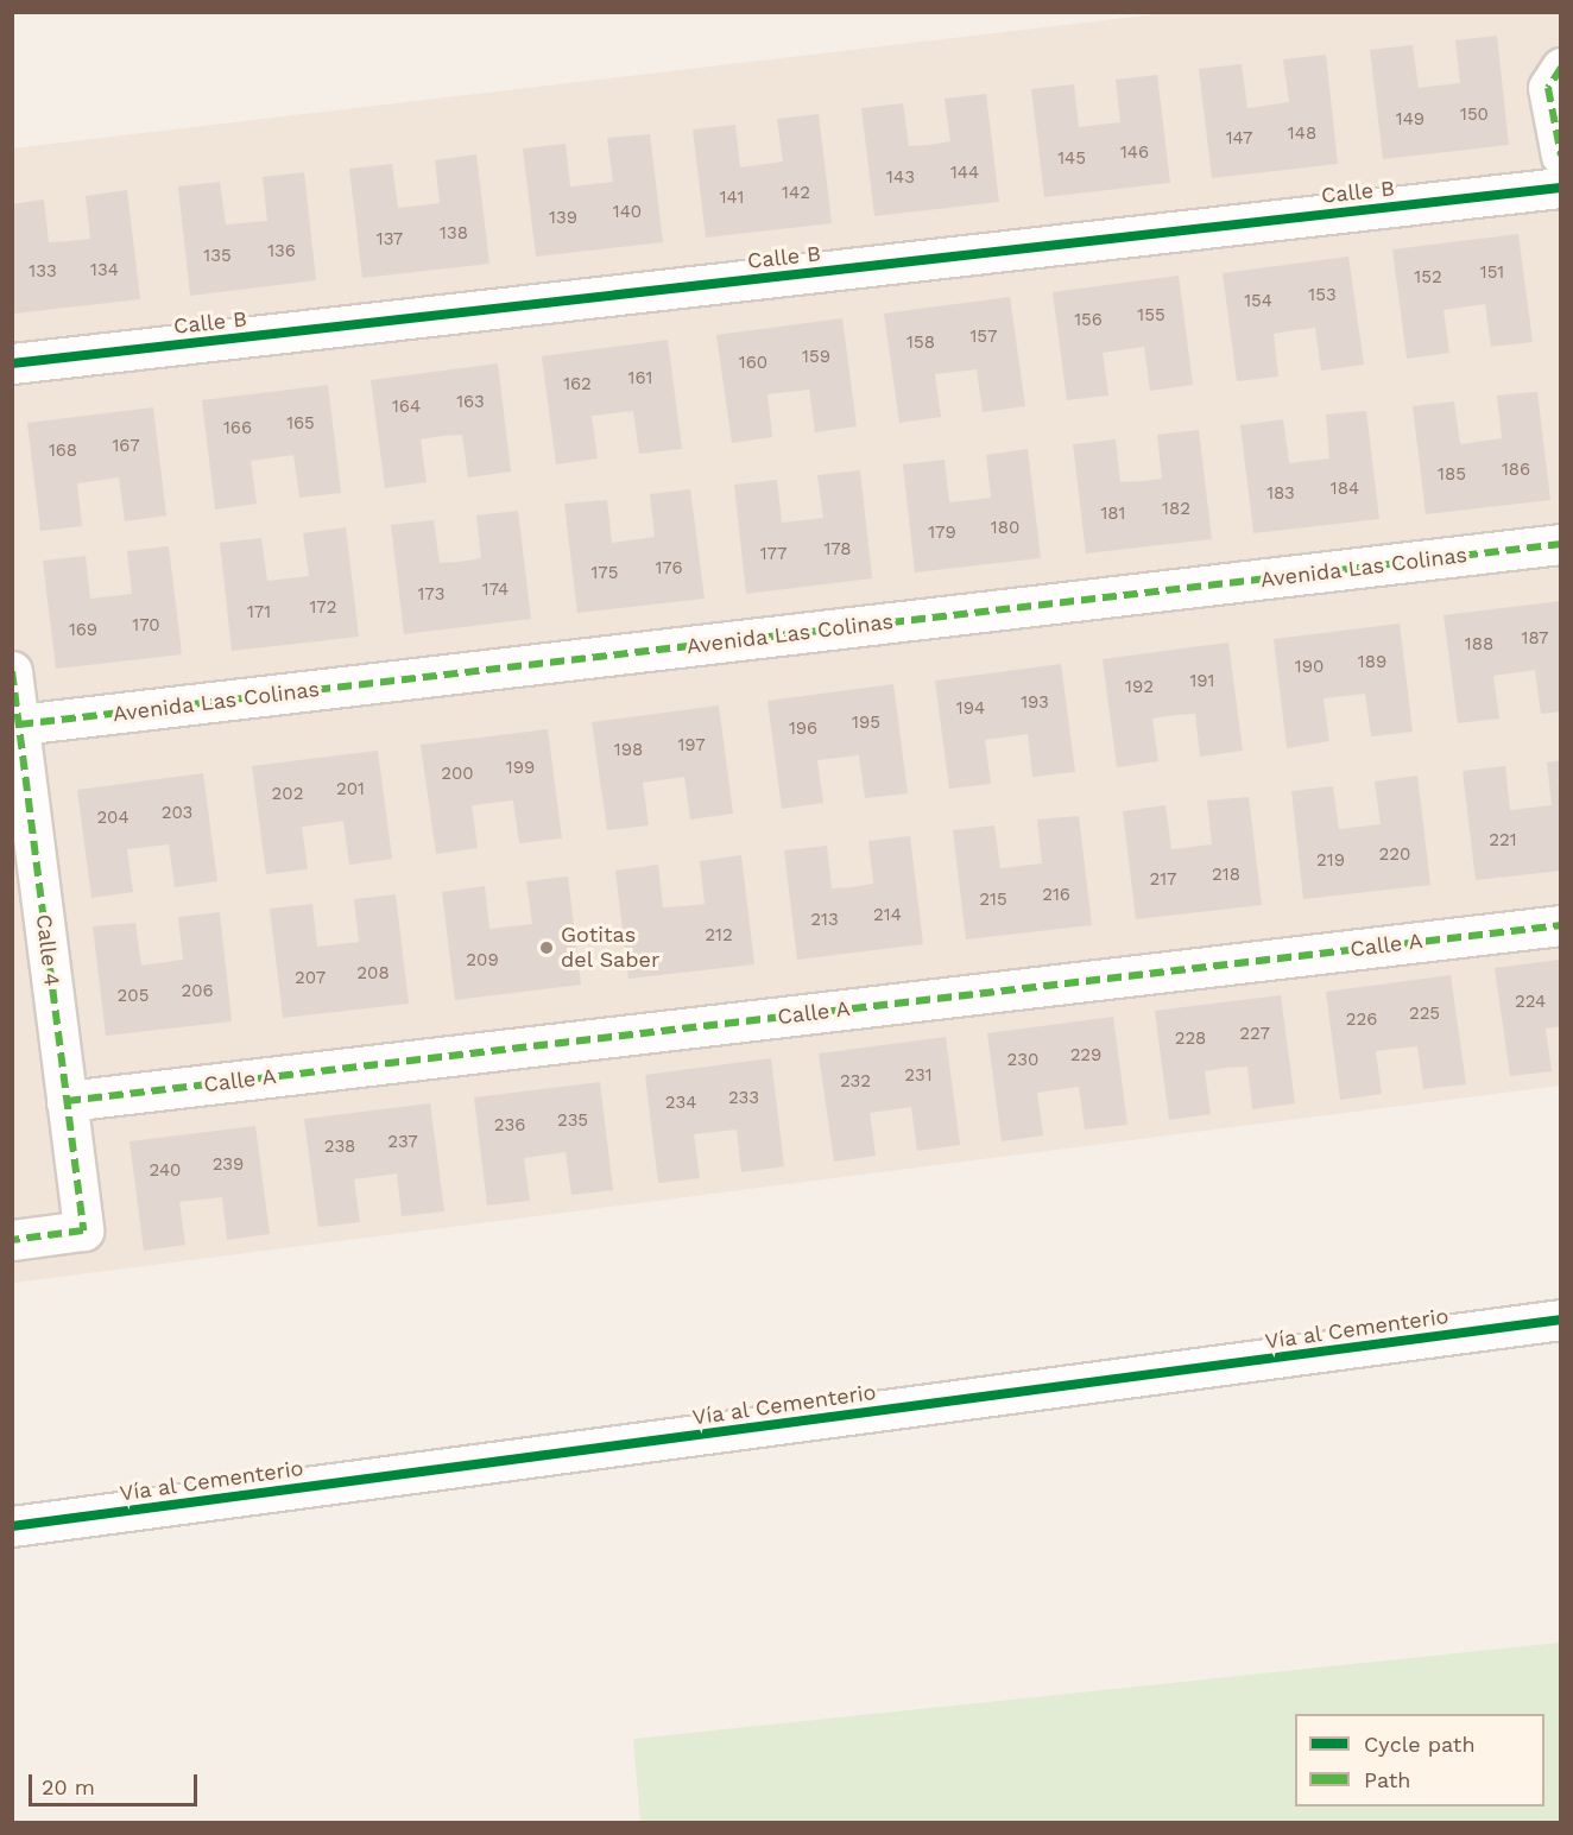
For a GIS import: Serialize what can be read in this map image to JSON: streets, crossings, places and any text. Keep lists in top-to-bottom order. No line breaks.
{"streets":{"street":["Calle B","Avenida Las Colinas","Calle A","Calle 4","Vía al Cementerio"]},"crossings":[["Avenida Las Colinas","Calle 4"],["Calle A","Calle 4"]],"places":["Gotitas del Saber"],"house_numbers":["150","149","148","147","146","145","144","143","142","141","140","139","138","137","136","135","134","133","151","152","153","154","155","156","157","158","159","160","161","162","163","164","165","166","167","168","186","185","184","183","182","181","180","179","178","177","176","175","174","173","172","171","170","169","187","188","189","190","191","192","193","194","195","196","197","198","199","200","201","202","203","204","221","220","219","218","217","216","215","214","213","212","209","208","207","206","205","224","225","226","227","228","229","230","231","232","233","234","235","236","237","238","239","240"],"legend":["Cycle path","Path"],"scale_bar":"20 m"}
